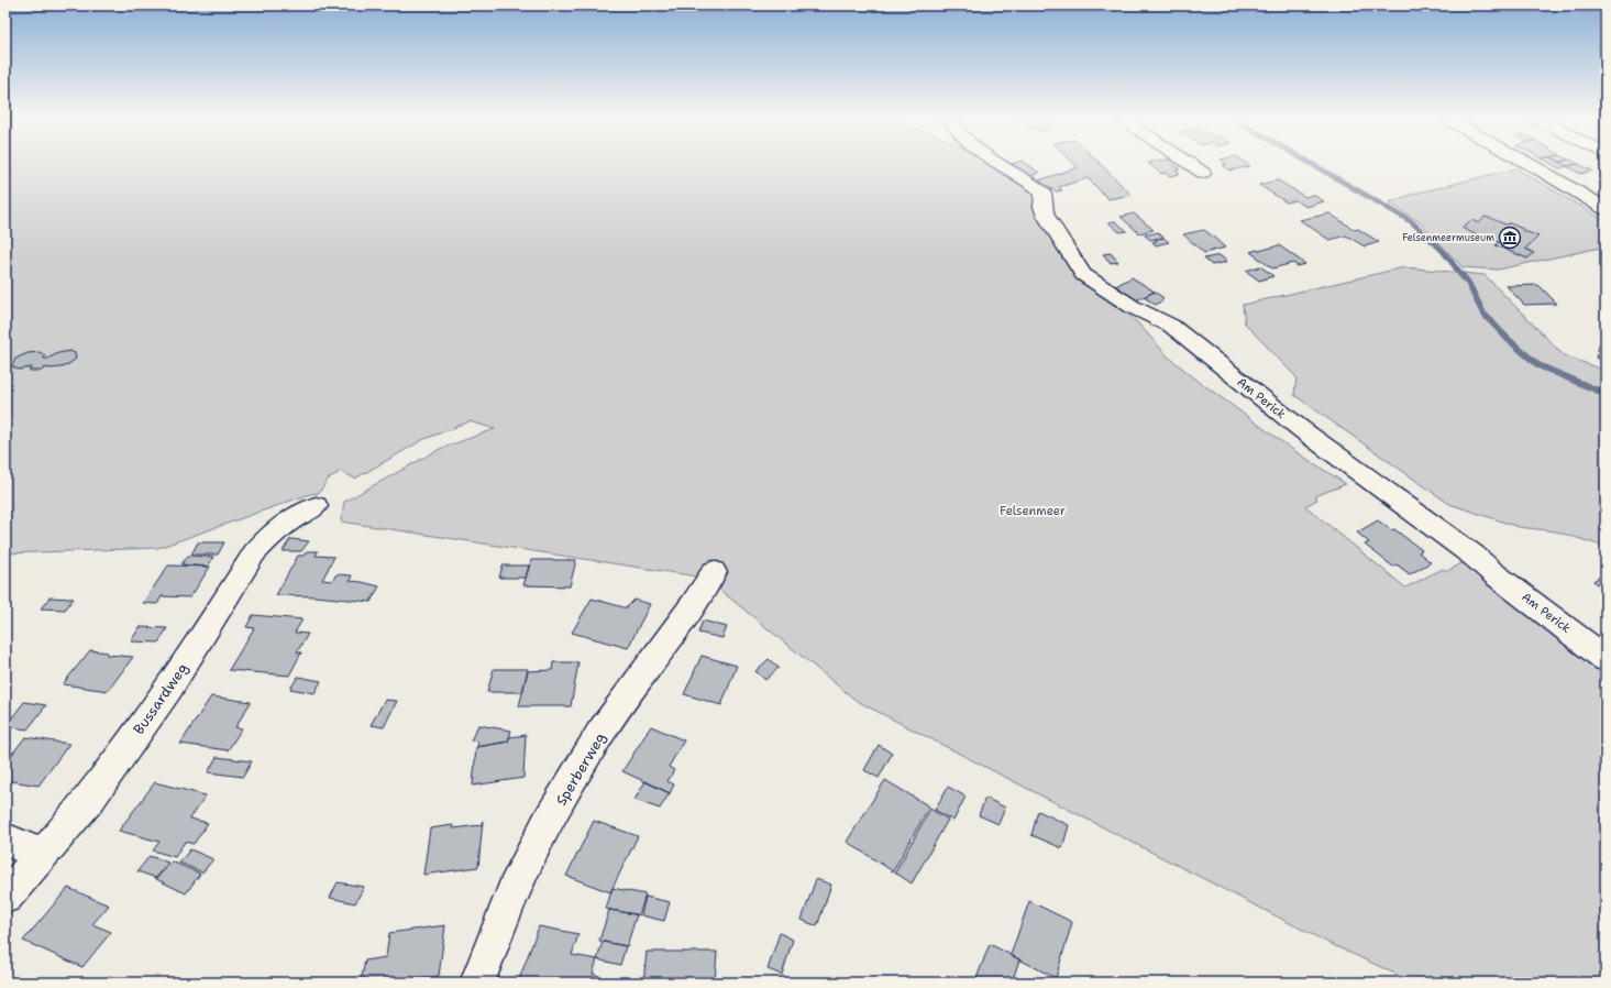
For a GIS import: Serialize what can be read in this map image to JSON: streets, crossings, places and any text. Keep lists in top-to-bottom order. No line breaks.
{"streets":{"street":["Am Perick","Bussardweg","Sperberweg"]},"parks":["Felsenmeer"],"places":{"museum":["Felsenmeermuseum"]}}
